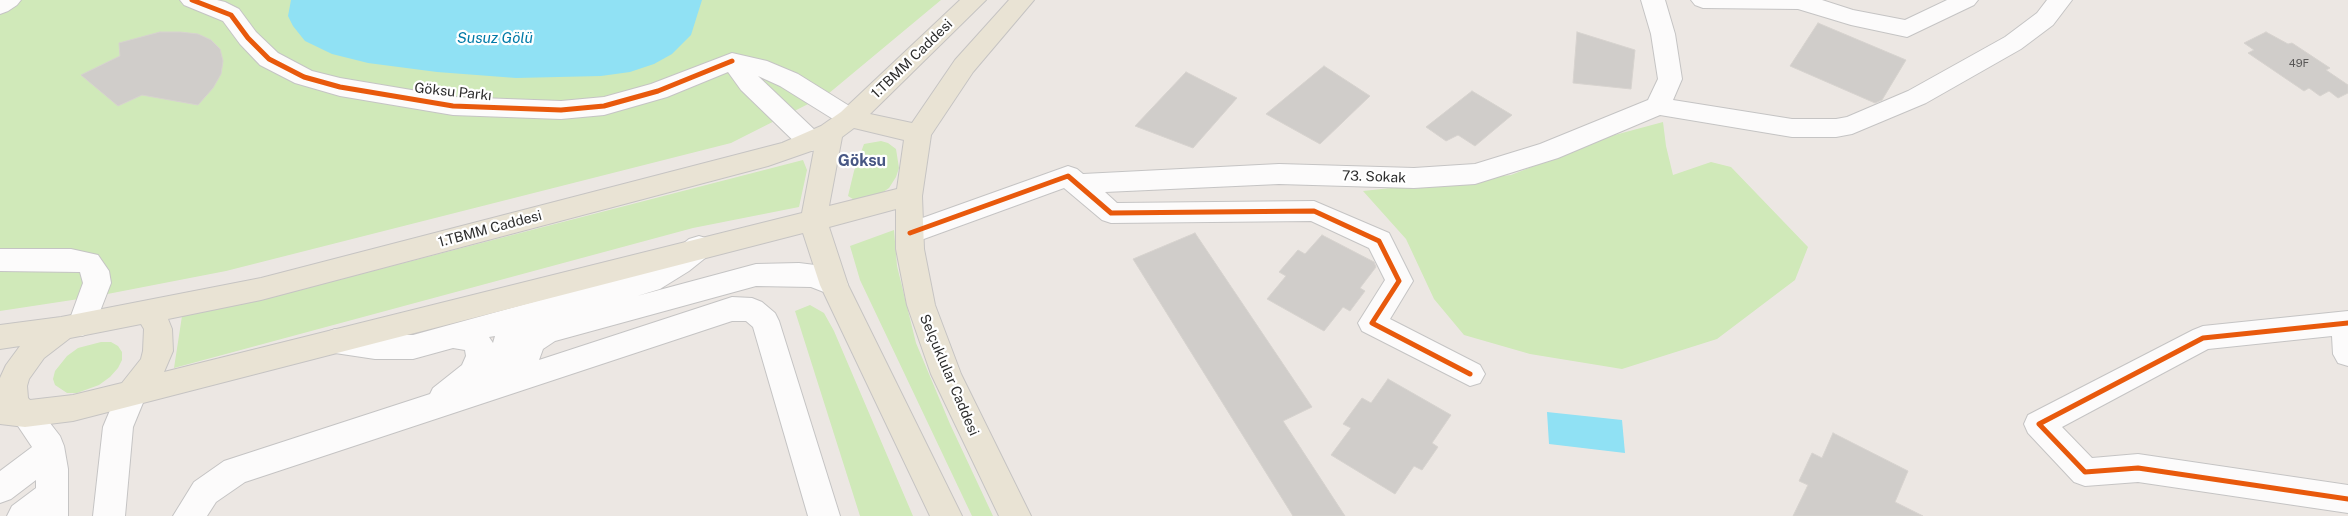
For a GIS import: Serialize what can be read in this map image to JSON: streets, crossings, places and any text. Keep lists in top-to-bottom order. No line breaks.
{"streets":{"main road":["1.TBMM Caddesi","Selçuklular Caddesi"],"street":["Göksu Parkı","73. Sokak"]},"crossings":[["73. Sokak","Selçuklular Caddesi"]],"districts":["Göksu"],"water":["Susuz Gölü"],"house_numbers":["49F"]}
